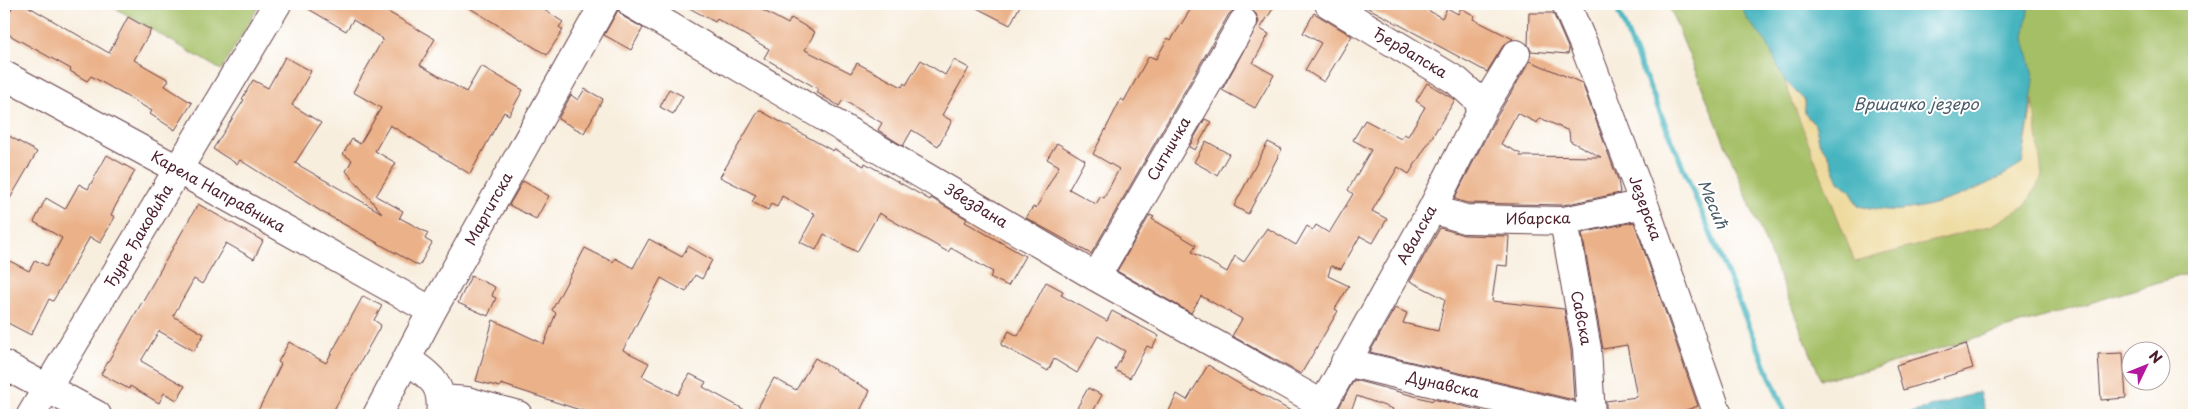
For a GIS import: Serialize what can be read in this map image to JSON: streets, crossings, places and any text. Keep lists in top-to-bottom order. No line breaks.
{"streets":{"street":["Ђердапска","Ситничка","Карела Направника","Звездана","Језерска","Маргитска","Ибарска","Авалска","Ђуре Ђаковића","Савска","Дунавска"]},"crossings":[["Ђердапска","Авалска"],["Ситничка","Звездана"],["Карела Направника","Маргитска"],["Карела Направника","Ђуре Ђаковића"],["Звездана","Авалска"],["Језерска","Ибарска"],["Ибарска","Авалска"],["Ибарска","Савска"],["Авалска","Дунавска"]],"water":["Вршачко језеро","Месић"],"north":"top right"}
